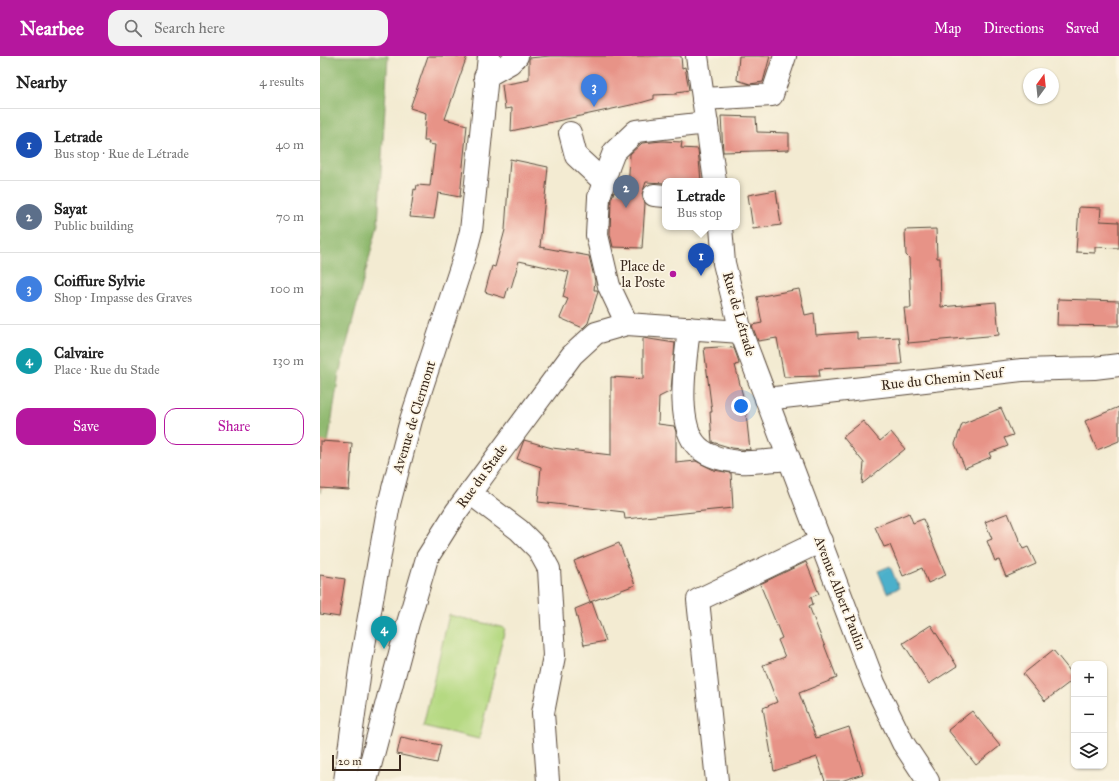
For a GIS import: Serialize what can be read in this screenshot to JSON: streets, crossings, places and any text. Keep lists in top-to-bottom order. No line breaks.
{"streets":{"street":["Rue de Létrade","Rue du Chemin Neuf","Avenue de Clermont","Rue du Stade","Avenue Albert Paulin"]},"crossings":[["Rue de Létrade","Rue du Chemin Neuf"],["Rue de Létrade","Rue du Stade"],["Rue de Létrade","Avenue Albert Paulin"],["Rue du Chemin Neuf","Avenue Albert Paulin"]],"places":["Place de la Poste"],"scale_bar":"20 m","north":"top","page":{"header":"Nearbee","search":"Search here","nav":["Map","Directions","Saved"],"heading":["Nearby","4 results"],"pins":["3","2","1","4"],"list":[{"mark":"1","name":"Letrade","note":"Bus stop · Rue de Létrade","value":"40 m"},{"mark":"2","name":"Sayat","note":"Public building","value":"70 m"},{"mark":"3","name":"Coiffure Sylvie","note":"Shop · Impasse des Graves","value":"100 m"},{"mark":"4","name":"Calvaire","note":"Place · Rue du Stade","value":"130 m"}],"popup":["Letrade","Bus stop"],"buttons":["Save","Share"],"map_buttons":["+","−"],"scale":"20 m"}}
